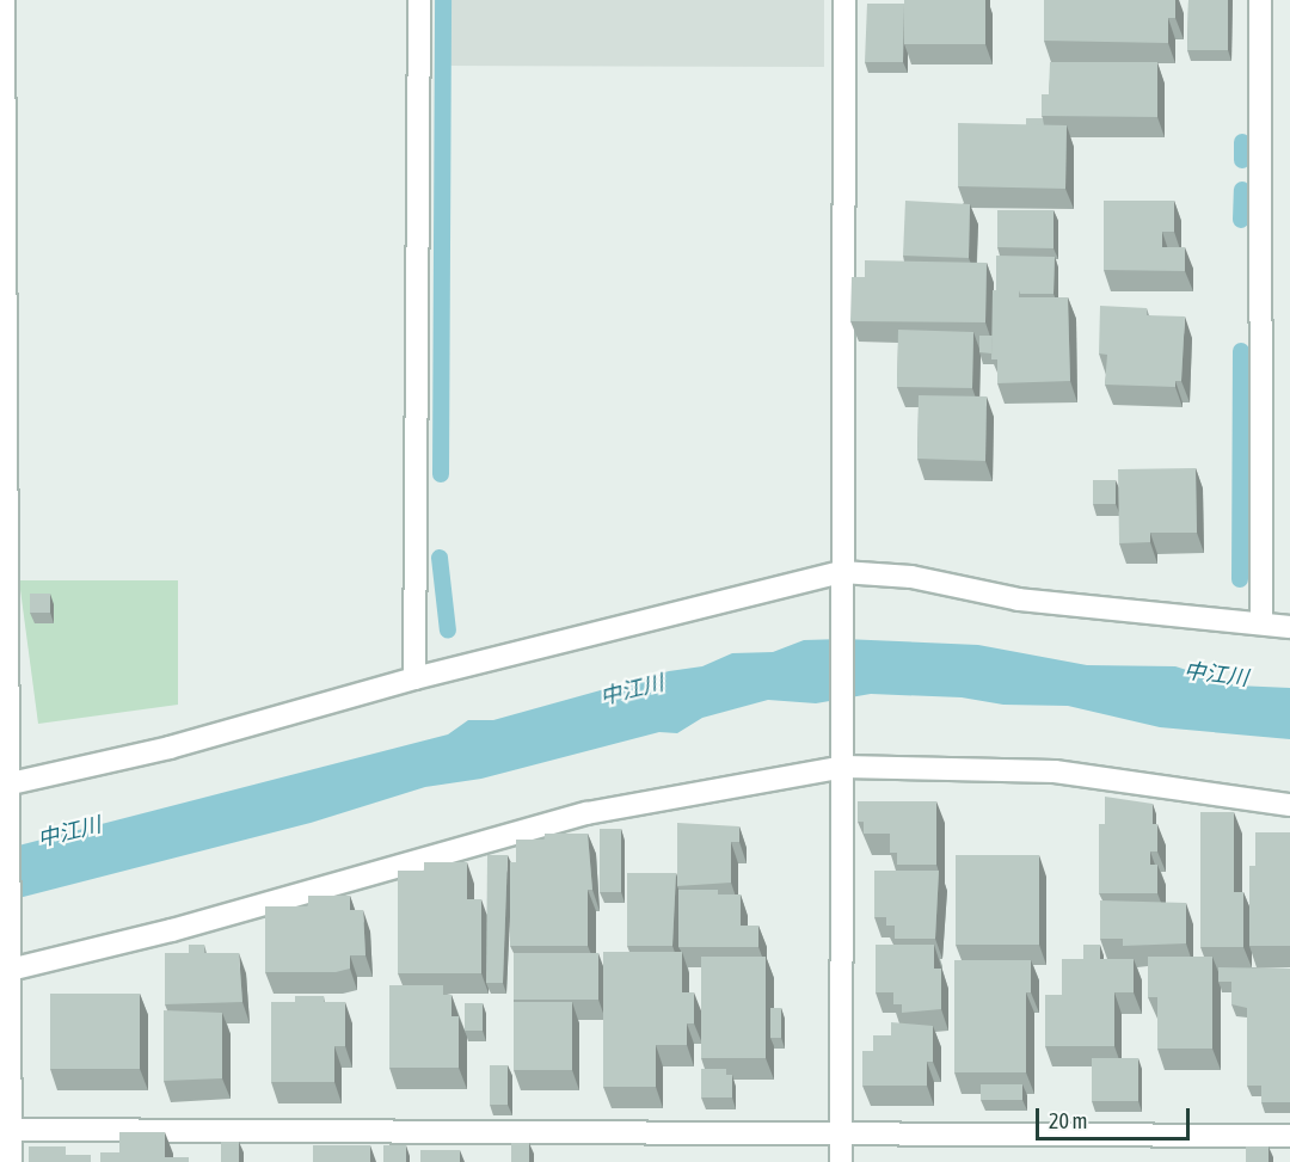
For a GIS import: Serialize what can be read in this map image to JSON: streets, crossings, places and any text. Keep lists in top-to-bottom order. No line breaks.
{"water":["中江川"],"scale_bar":"20 m"}
